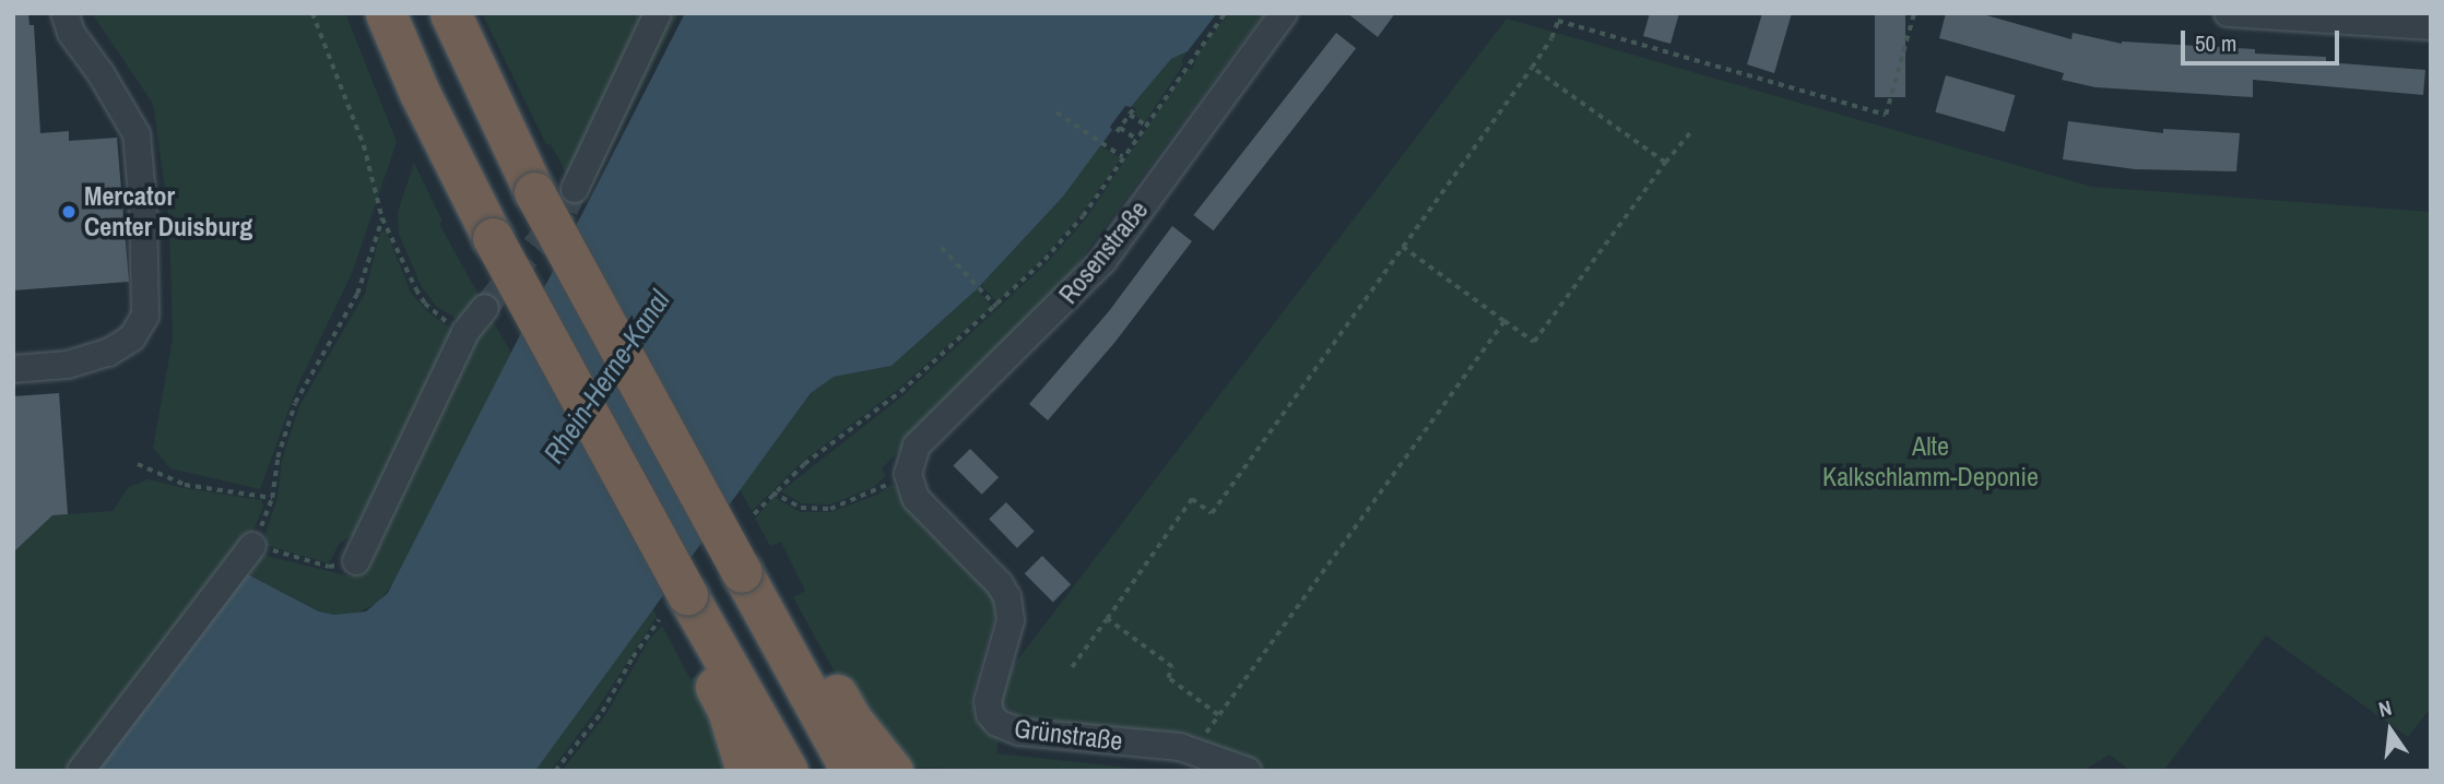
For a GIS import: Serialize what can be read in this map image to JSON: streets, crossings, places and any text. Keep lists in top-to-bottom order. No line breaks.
{"streets":{"street":["Rosenstraße","Grünstraße"]},"crossings":[["Rosenstraße","Grünstraße"]],"water":["Rhein-Herne-Kanal"],"parks":["Alte Kalkschlamm-Deponie"],"places":["Mercator Center Duisburg"],"scale_bar":"50 m","north":"top"}
